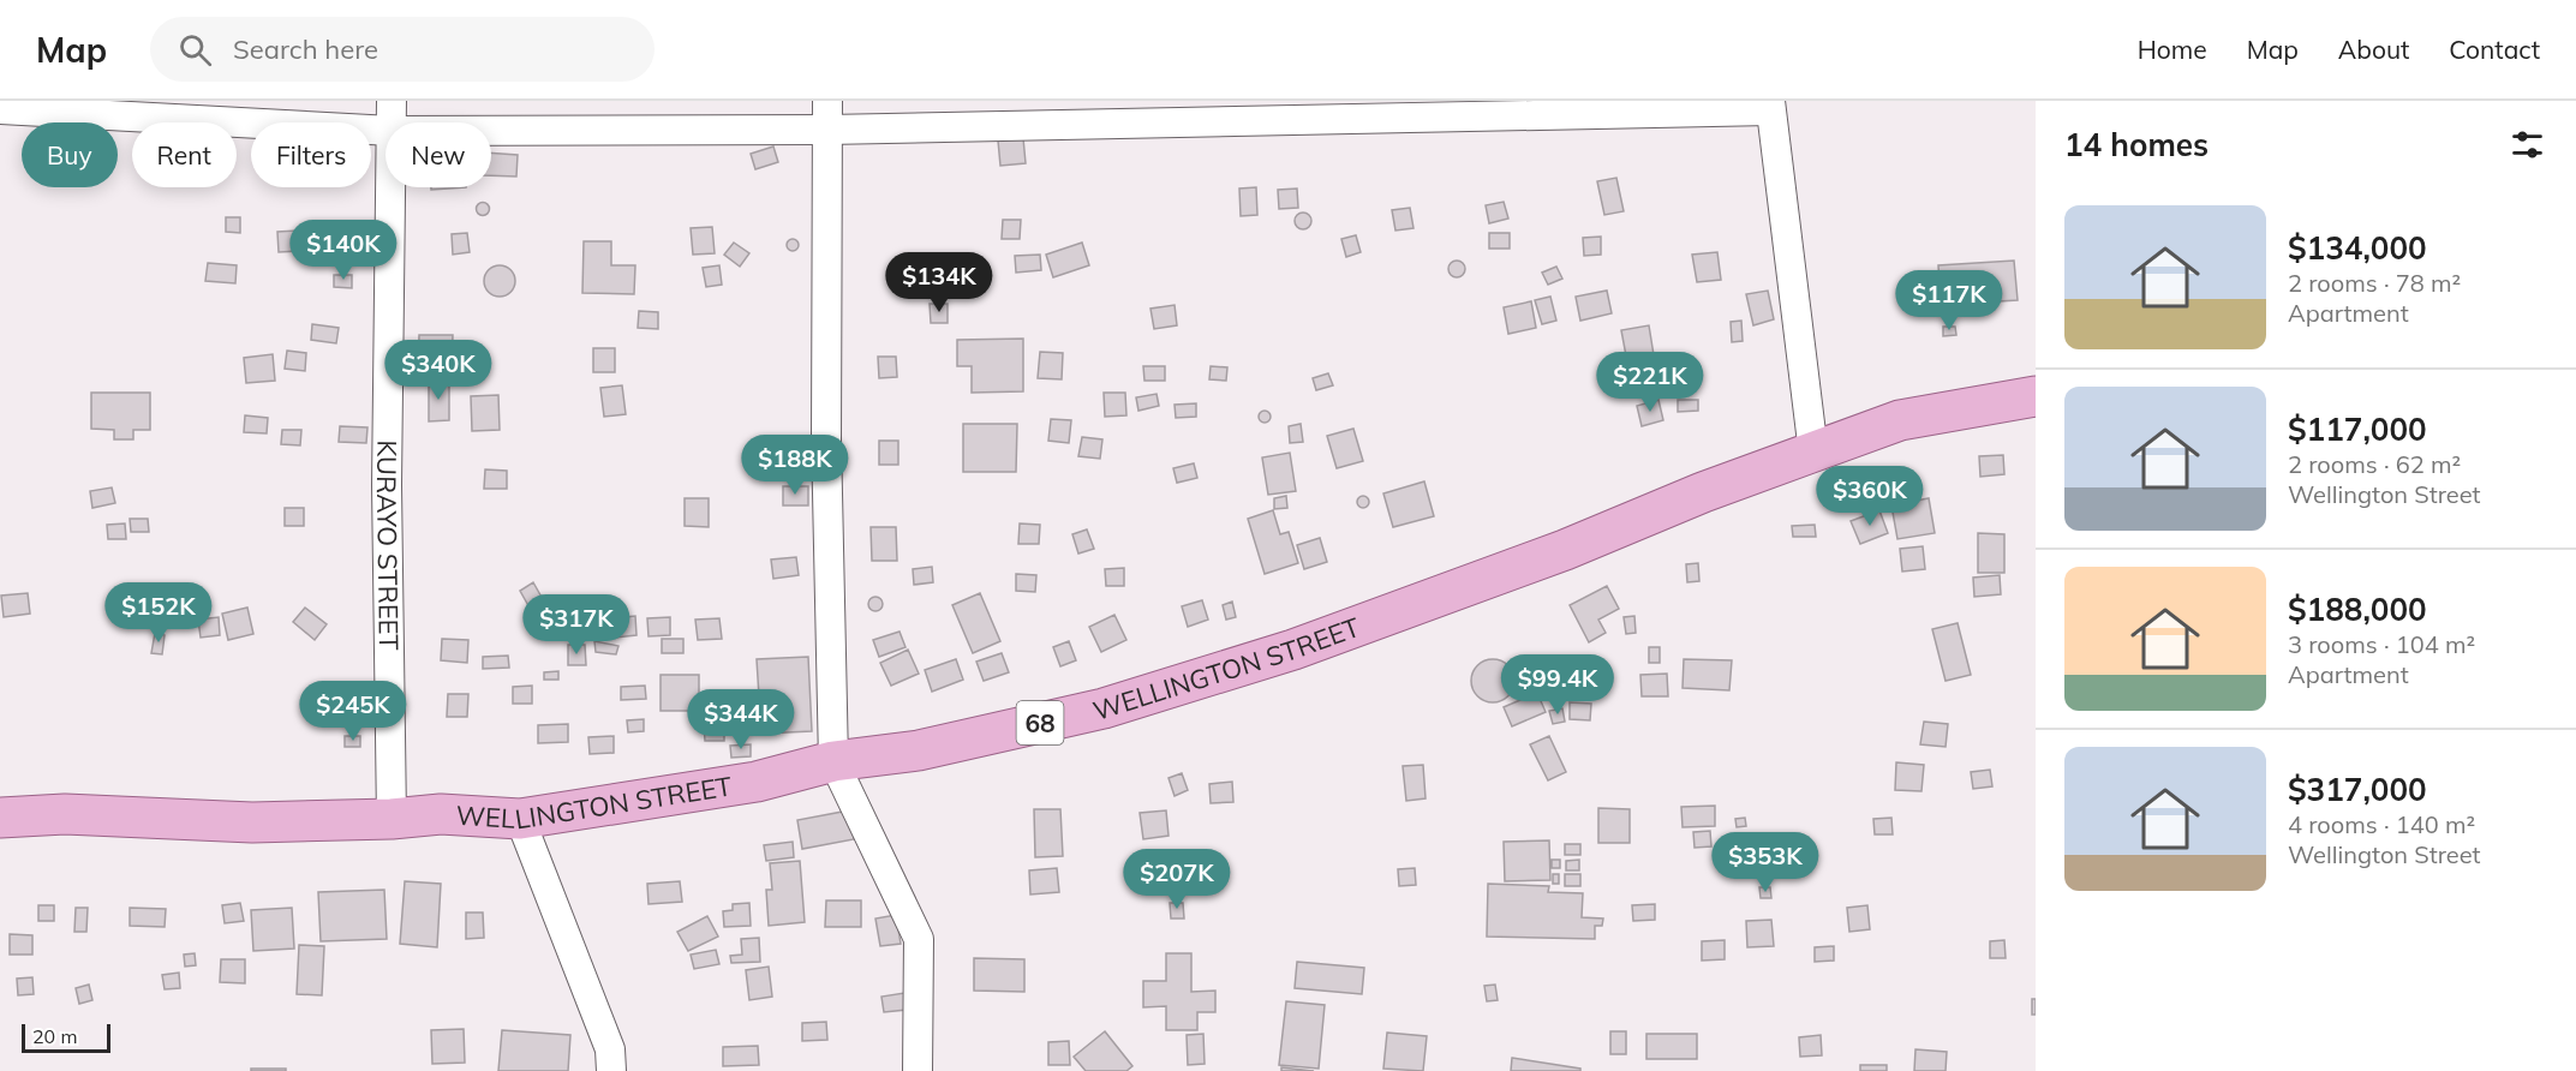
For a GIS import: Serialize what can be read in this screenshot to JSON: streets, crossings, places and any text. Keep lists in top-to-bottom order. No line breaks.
{"streets":{"main road":["WELLINGTON STREET","68"],"street":["KURAYO STREET"]},"crossings":[["KURAYO STREET","WELLINGTON STREET"]],"scale_bar":"20 m","page":{"header":"Map","search":"Search here","nav":["Home","Map","About","Contact"],"heading":"14 homes","chip":["Buy","Rent","Filters","New"],"list":[{"name":"$134,000","note":"2 rooms · 78 m² · Apartment"},{"name":"$117,000","note":"2 rooms · 62 m² · Wellington Street"},{"name":"$188,000","note":"3 rooms · 104 m² · Apartment"},{"name":"$317,000","note":"4 rooms · 140 m² · Wellington Street"}],"price":["$140K","$134K","$117K","$340K","$221K","$188K","$360K","$152K","$317K","$99.4K","$245K","$344K","$353K","$207K"],"scale":"20 m"}}
